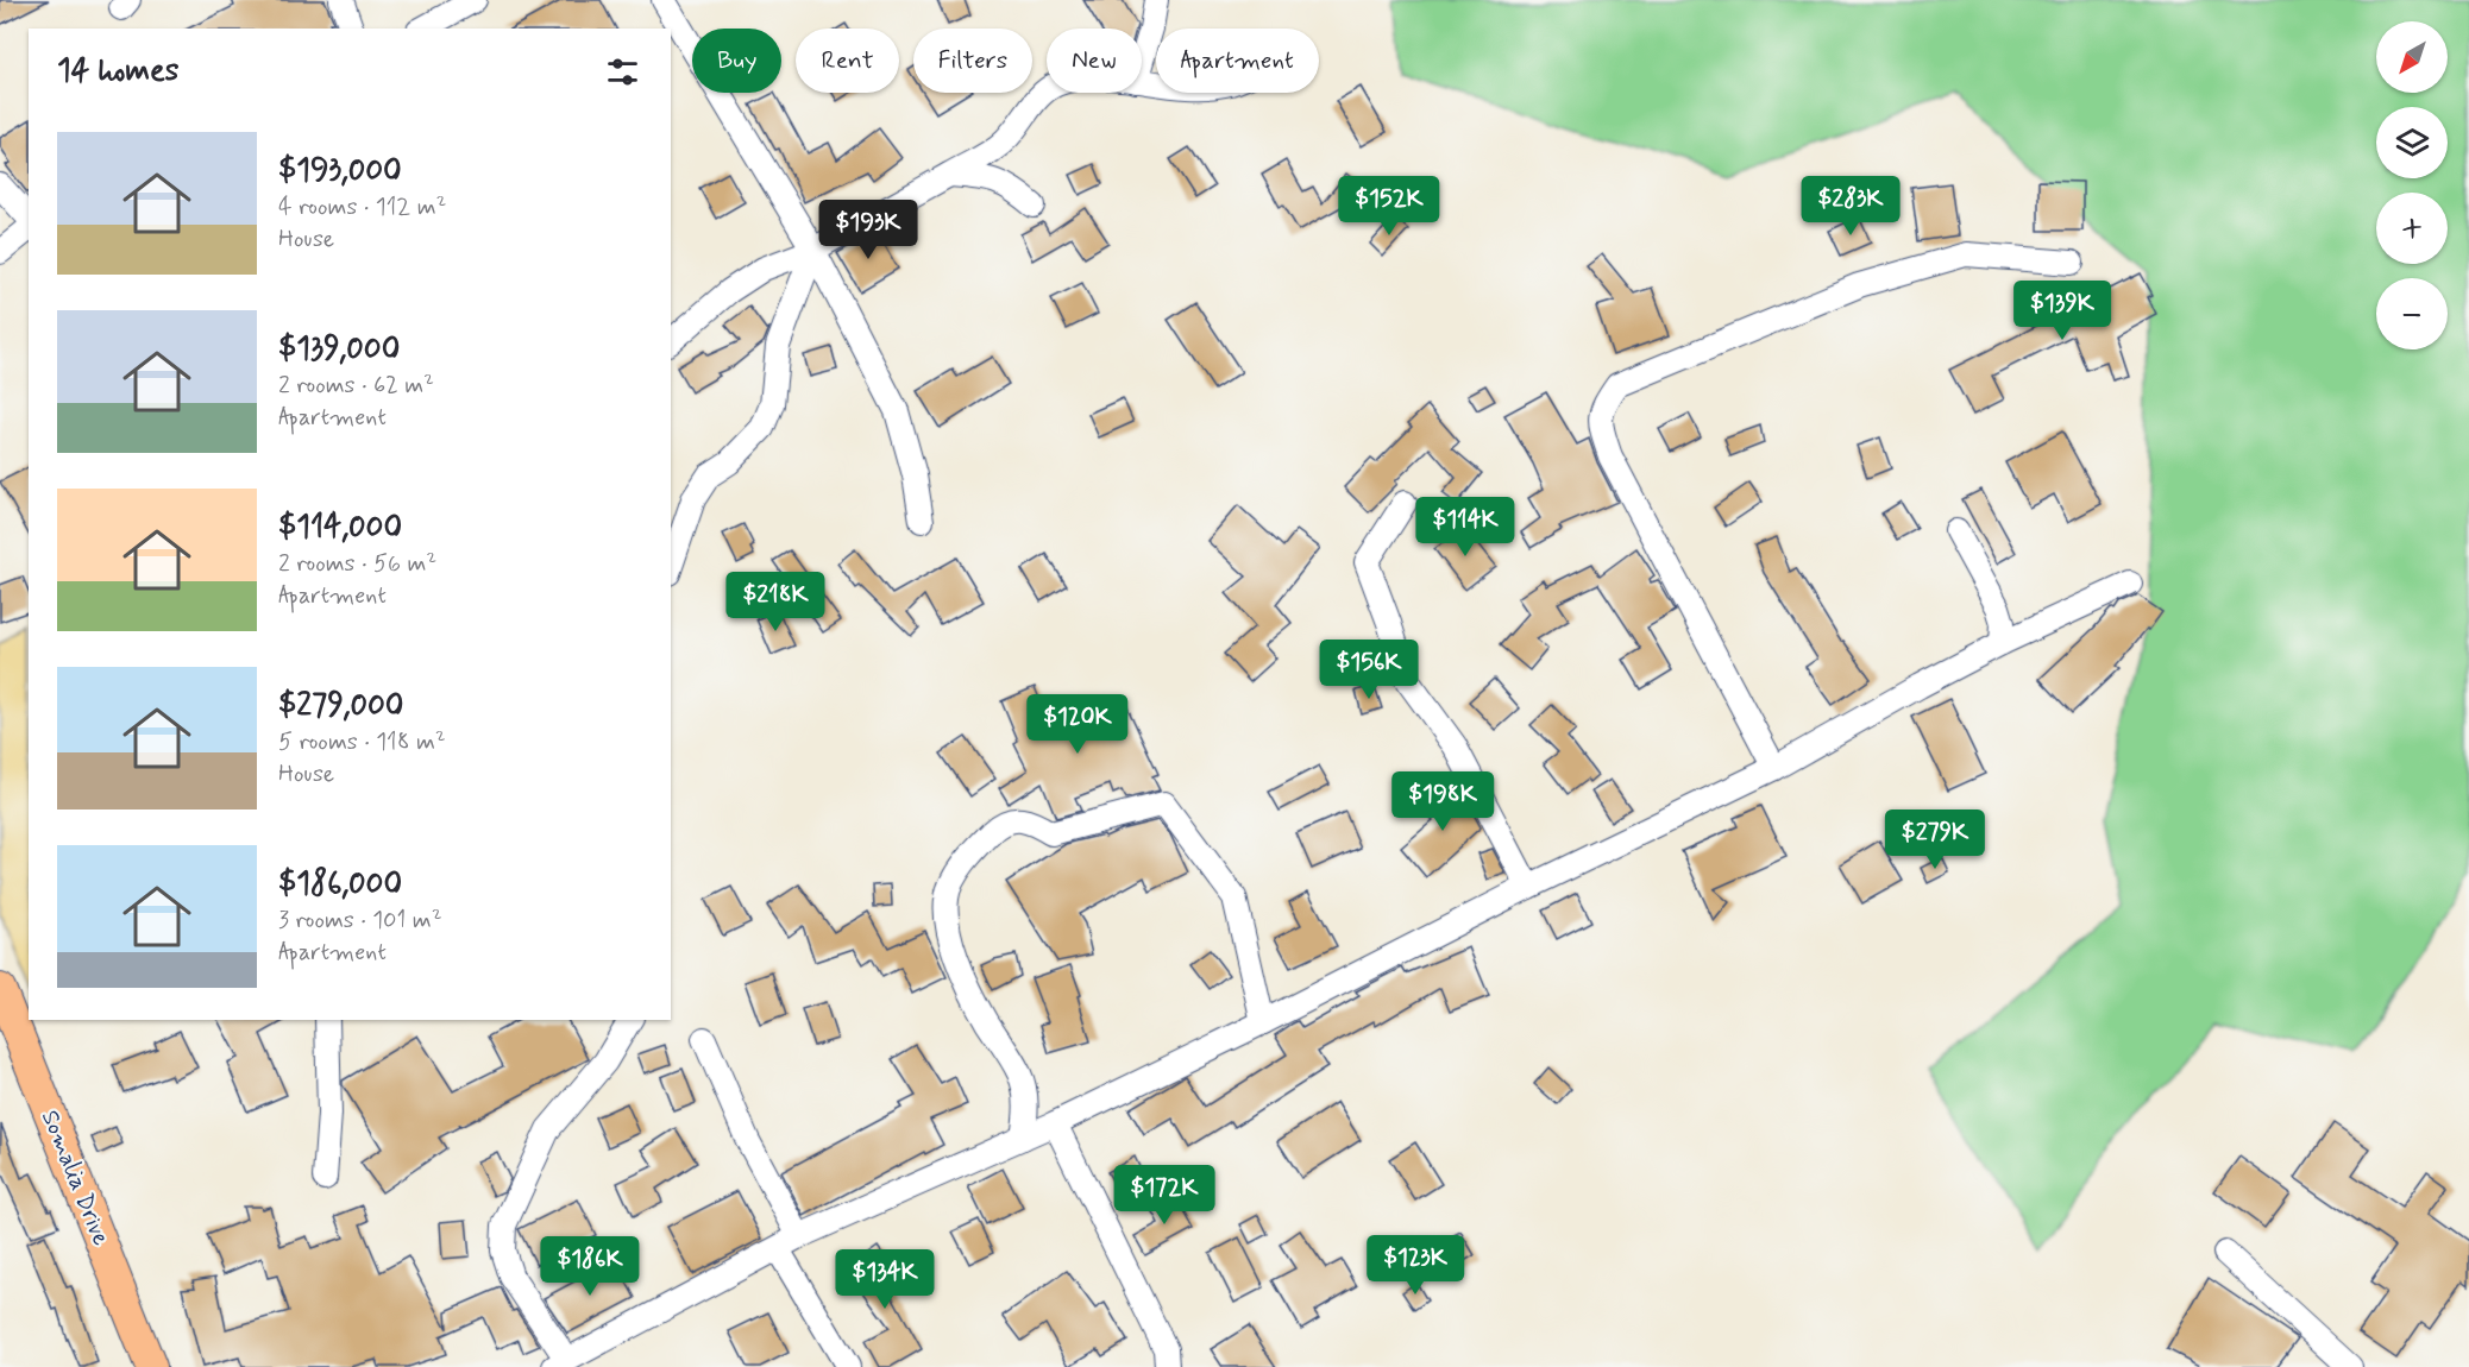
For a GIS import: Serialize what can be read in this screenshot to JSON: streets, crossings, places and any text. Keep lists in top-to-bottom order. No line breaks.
{"streets":{"main road":["Somalia Drive"]},"north":"bottom left","page":{"map_buttons":["+","−"],"chip":["Buy","Rent","Filters","New","Apartment"],"heading":"14 homes","list":[{"name":"$193,000","note":"4 rooms · 112 m² · House"},{"name":"$139,000","note":"2 rooms · 62 m² · Apartment"},{"name":"$114,000","note":"2 rooms · 56 m² · Apartment"},{"name":"$279,000","note":"5 rooms · 118 m² · House"},{"name":"$186,000","note":"3 rooms · 101 m² · Apartment"}],"price":["$152K","$283K","$193K","$139K","$114K","$218K","$156K","$120K","$198K","$279K","$172K","$123K","$186K","$134K"]}}
